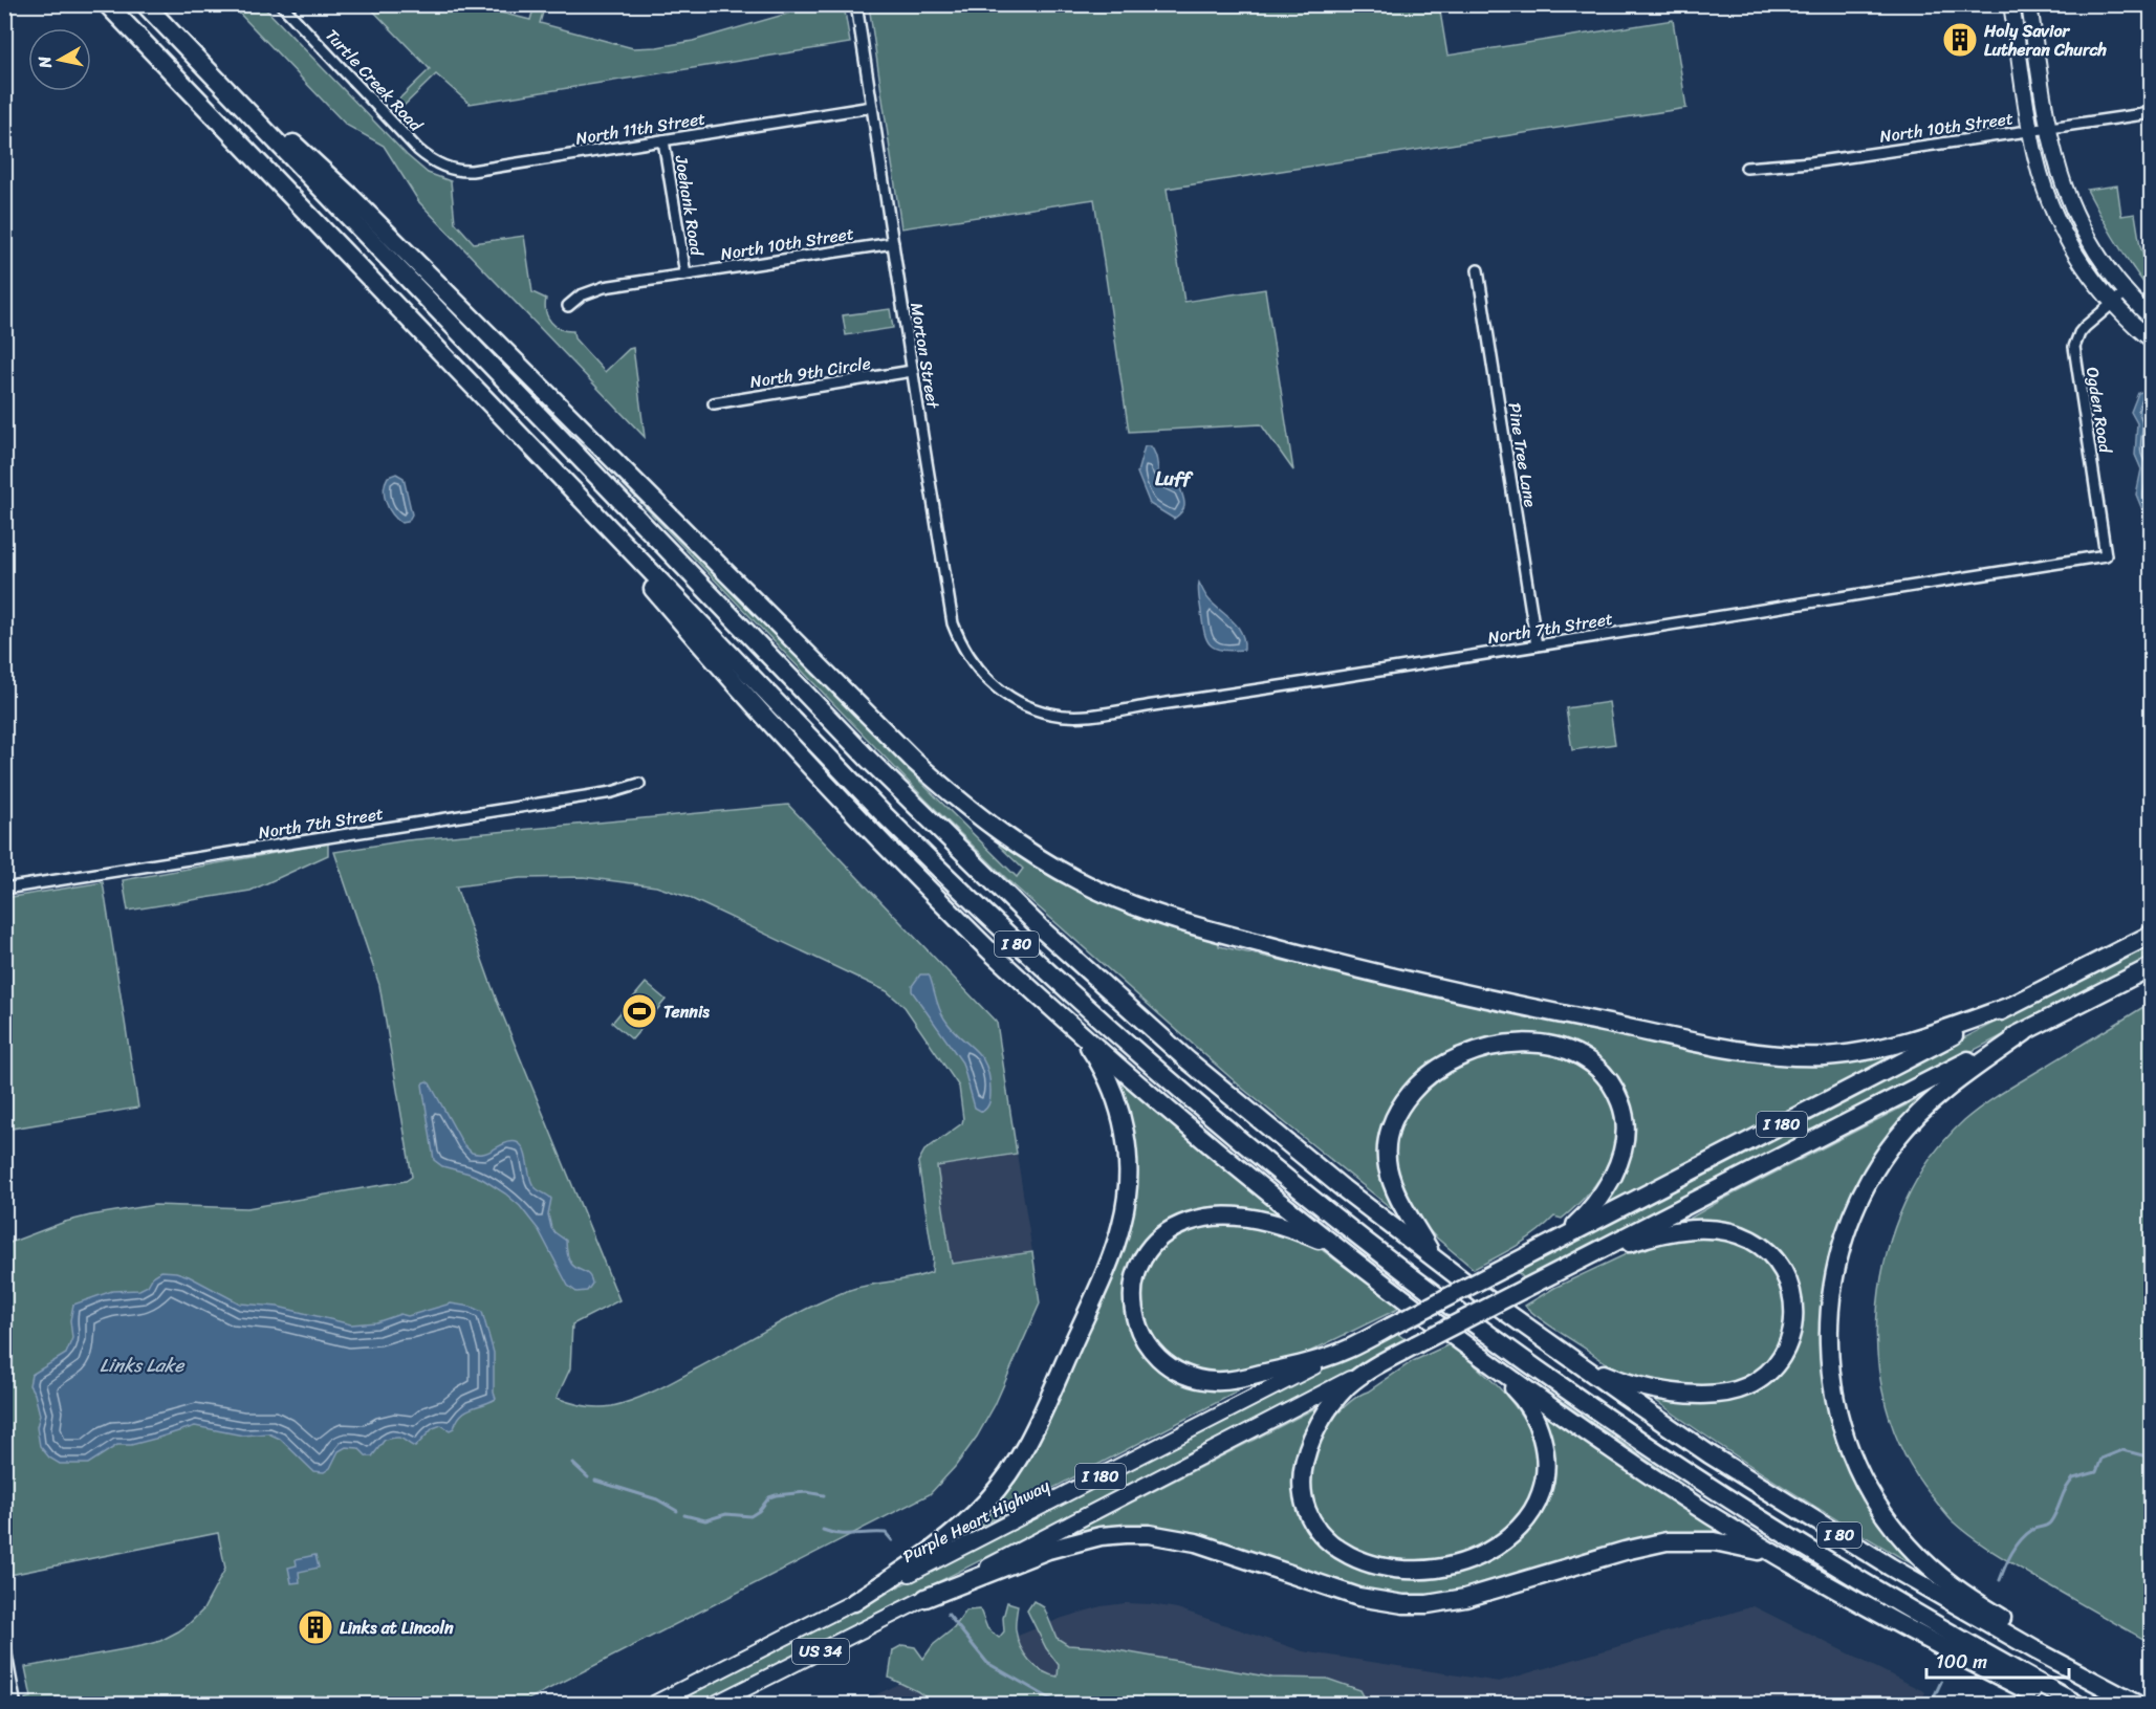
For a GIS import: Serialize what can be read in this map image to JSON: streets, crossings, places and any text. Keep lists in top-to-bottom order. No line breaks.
{"streets":{"highway":["I 80","I 180"],"main road":["Purple Heart Highway","US 34"],"street":["Turtle Creek Road","North 10th Street","North 11th Street","Joehank Road","Morton Street","North 9th Circle","Ogden Road","Pine Tree Lane","North 7th Street"]},"crossings":[["Turtle Creek Road","North 11th Street"],["North 10th Street","Joehank Road"],["North 10th Street","Morton Street"],["North 11th Street","Joehank Road"],["North 11th Street","Morton Street"],["Morton Street","North 9th Circle"],["Morton Street","North 7th Street"],["Ogden Road","North 7th Street"],["Pine Tree Lane","North 7th Street"],["I 180","Purple Heart Highway"],["I 180","US 34"]],"districts":["Luff"],"water":["Links Lake"],"places":{"building":["Holy Savior Lutheran Church","Links at Lincoln"],"sports":["Tennis"]},"scale_bar":"100 m","north":"left"}
